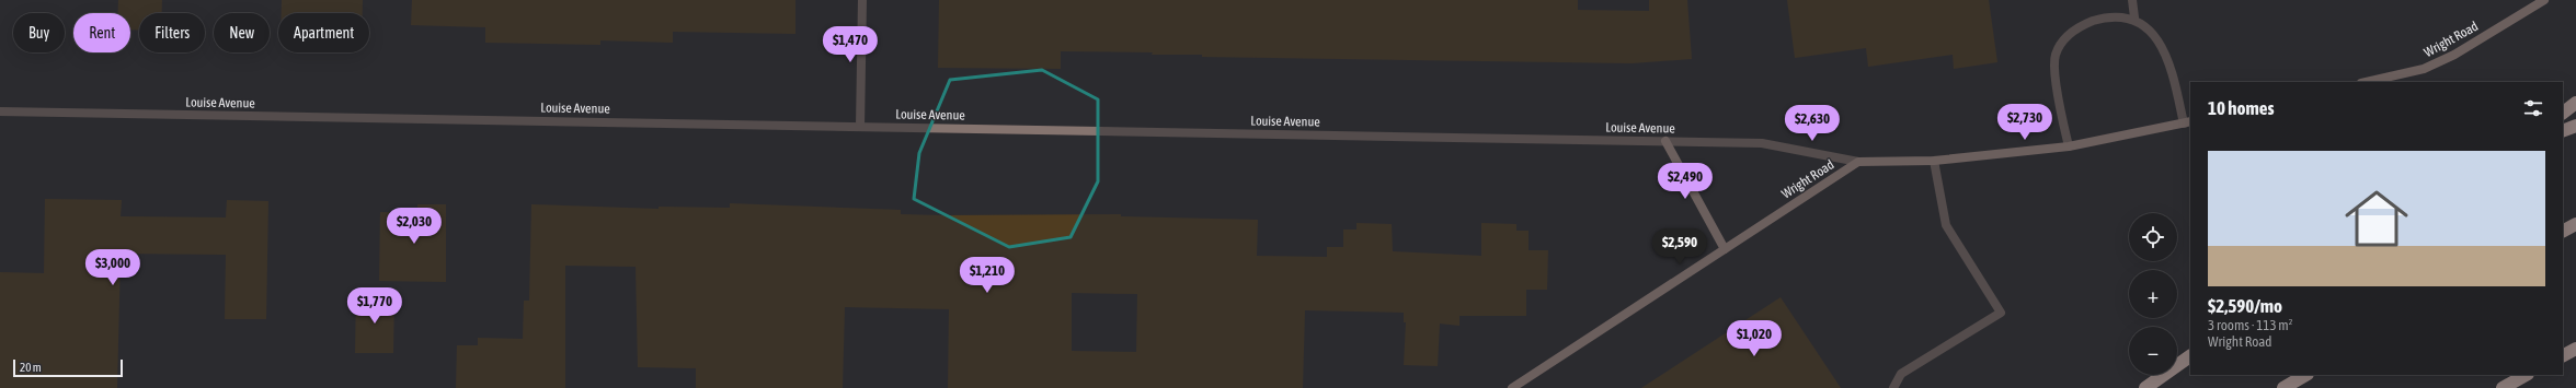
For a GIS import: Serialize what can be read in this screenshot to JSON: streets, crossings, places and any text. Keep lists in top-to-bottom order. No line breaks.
{"streets":{"street":["Wright Road","Louise Avenue"]},"crossings":[["Wright Road","Louise Avenue"]],"scale_bar":"20 m","page":{"chip":["Buy","Rent","Filters","New","Apartment"],"price":["$1,470","$2,730","$2,630","$2,490","$2,030","$2,590","$3,000","$1,210","$1,770","$1,020"],"heading":"10 homes","list":[{"name":"$2,590/mo","note":"3 rooms · 113 m² · Wright Road"}],"map_buttons":["+","−"],"scale":"20 m"}}
